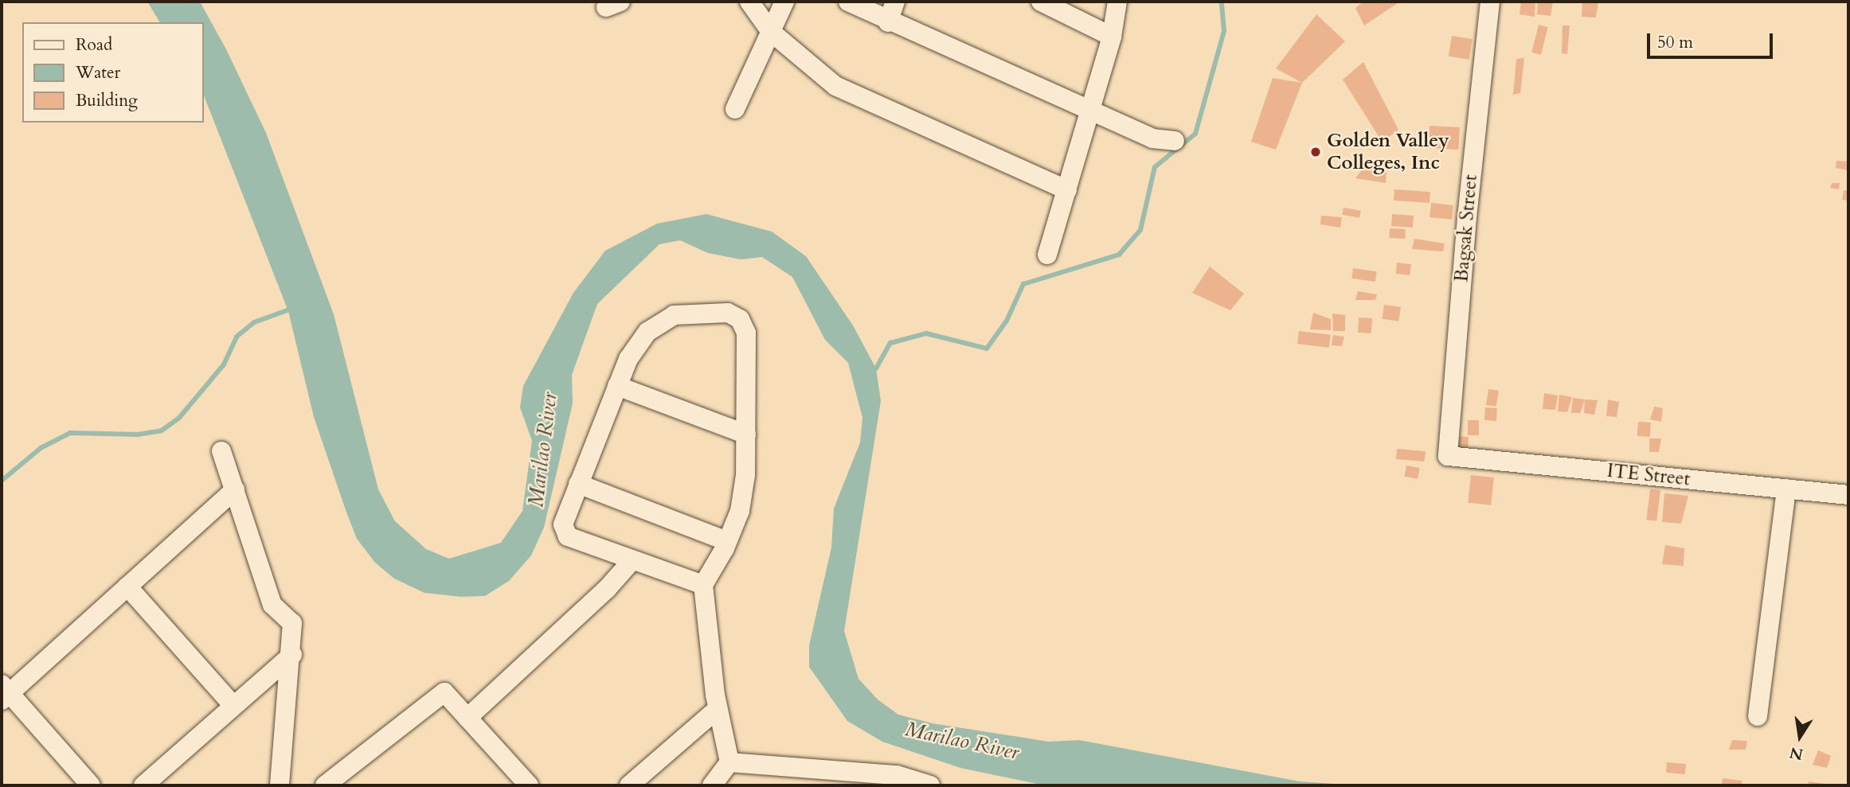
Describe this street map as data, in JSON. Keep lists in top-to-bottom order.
{
  "streets": {
    "street": ["Bagsak Street", "ITE Street"]
  },
  "crossings": [
    ["Bagsak Street", "ITE Street"]
  ],
  "water": ["Marilao River"],
  "places": ["Golden Valley Colleges, Inc"],
  "legend": ["Road", "Water", "Building"],
  "scale_bar": "50 m",
  "north": "bottom"
}
